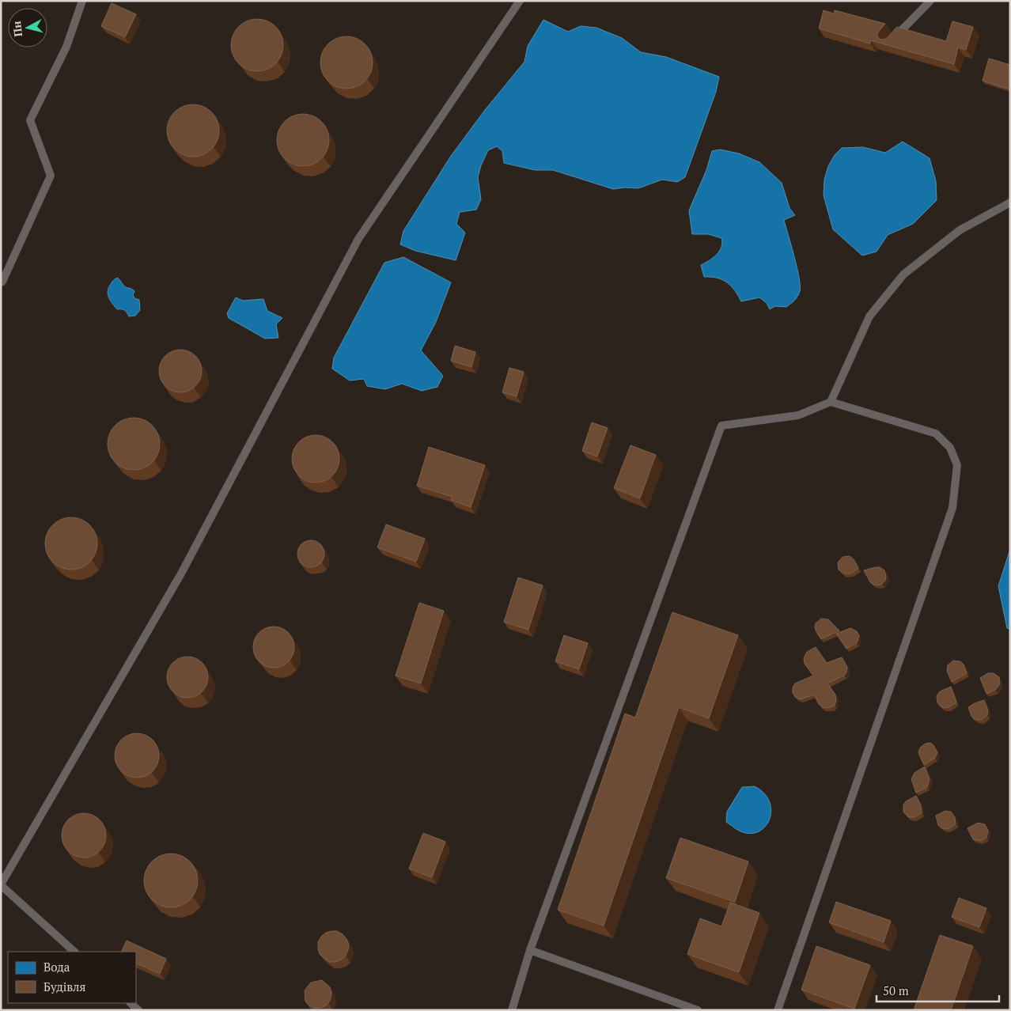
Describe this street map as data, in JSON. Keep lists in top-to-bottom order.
{
  "legend": ["Вода", "Будівля"],
  "scale_bar": "50 m",
  "north": "left"
}
